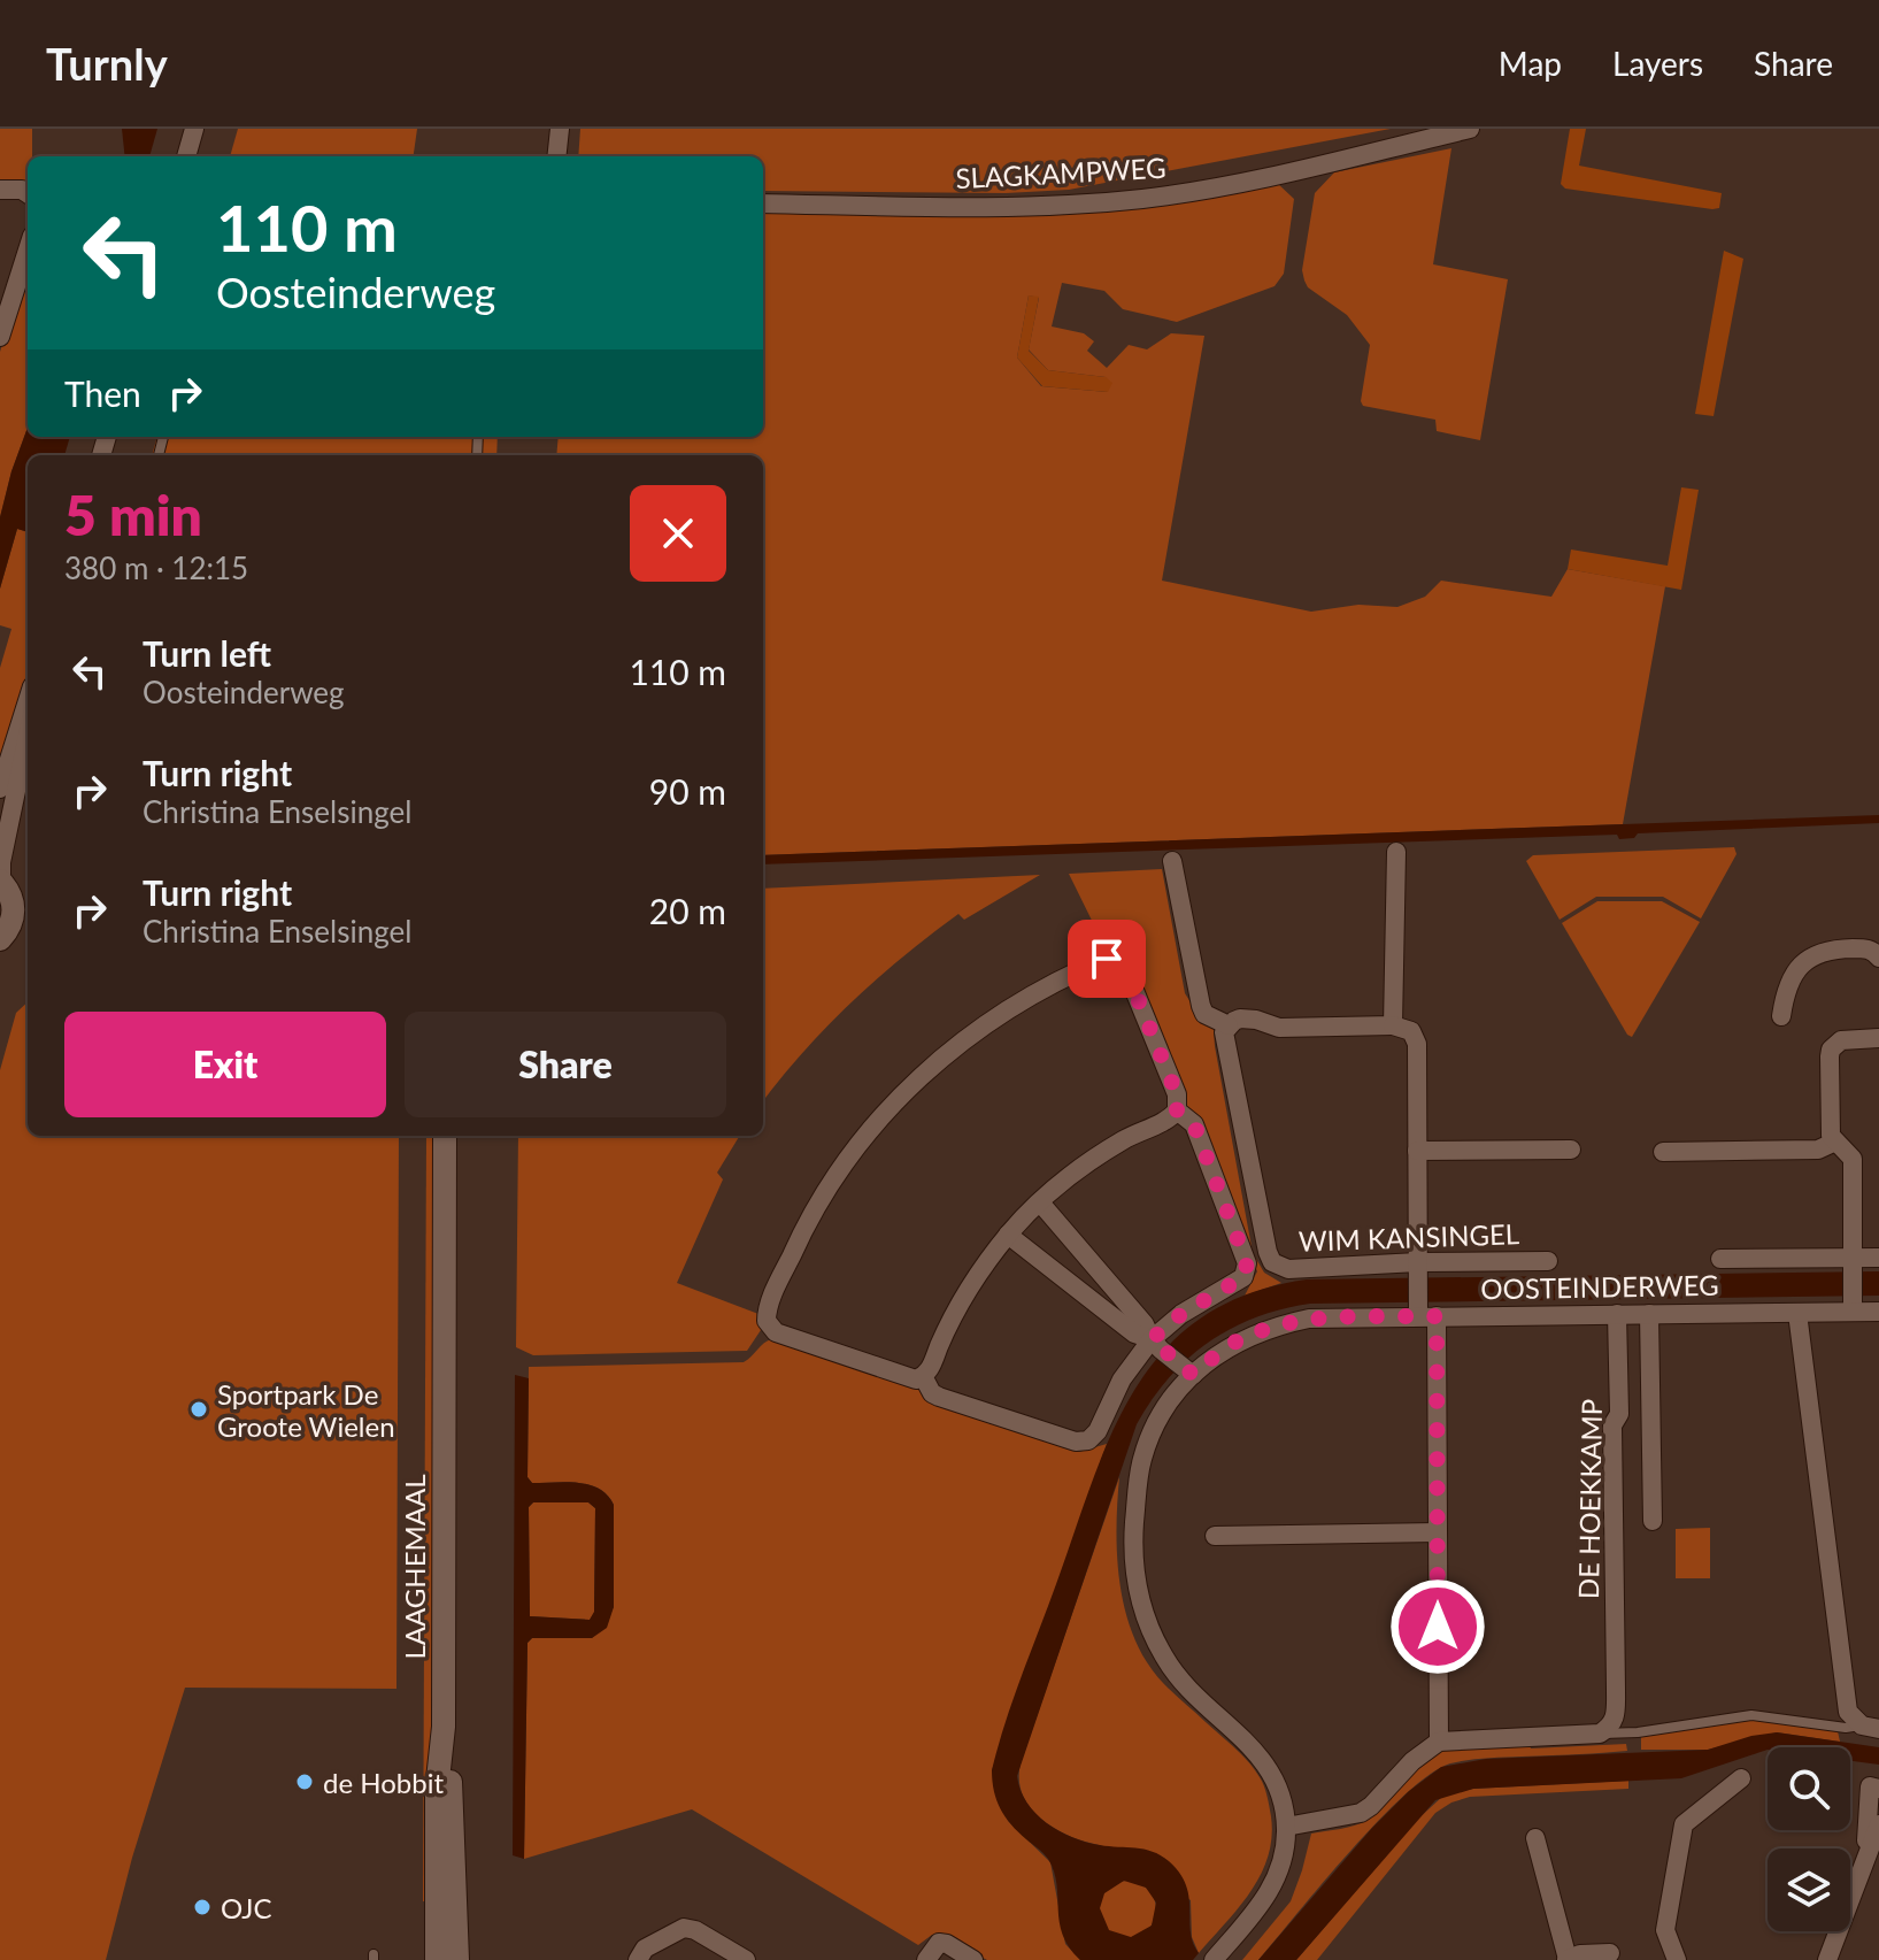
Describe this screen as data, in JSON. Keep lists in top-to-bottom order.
{
  "streets": {
    "street": [
      "SLAGKAMPWEG",
      "WIM KANSINGEL",
      "OOSTEINDERWEG",
      "DE HOEKKAMP",
      "LAAGHEMAAL"
    ]
  },
  "crossings": [
    ["OOSTEINDERWEG", "DE HOEKKAMP"]
  ],
  "places": ["Sportpark De Groote Wielen", "de Hobbit", "OJC"],
  "page": {
    "header": "Turnly",
    "nav": ["Map", "Layers", "Share"],
    "turn": ["110 m", "Oosteinderweg"],
    "then": "Then",
    "heading": ["5 min", "380 m · 12:15"],
    "list": [
      {
        "name": "Turn left",
        "note": "Oosteinderweg",
        "value": "110 m"
      },
      {
        "name": "Turn right",
        "note": "Christina Enselsingel",
        "value": "90 m"
      },
      {
        "name": "Turn right",
        "note": "Christina Enselsingel",
        "value": "20 m"
      }
    ],
    "buttons": ["Exit", "Share"]
  }
}
